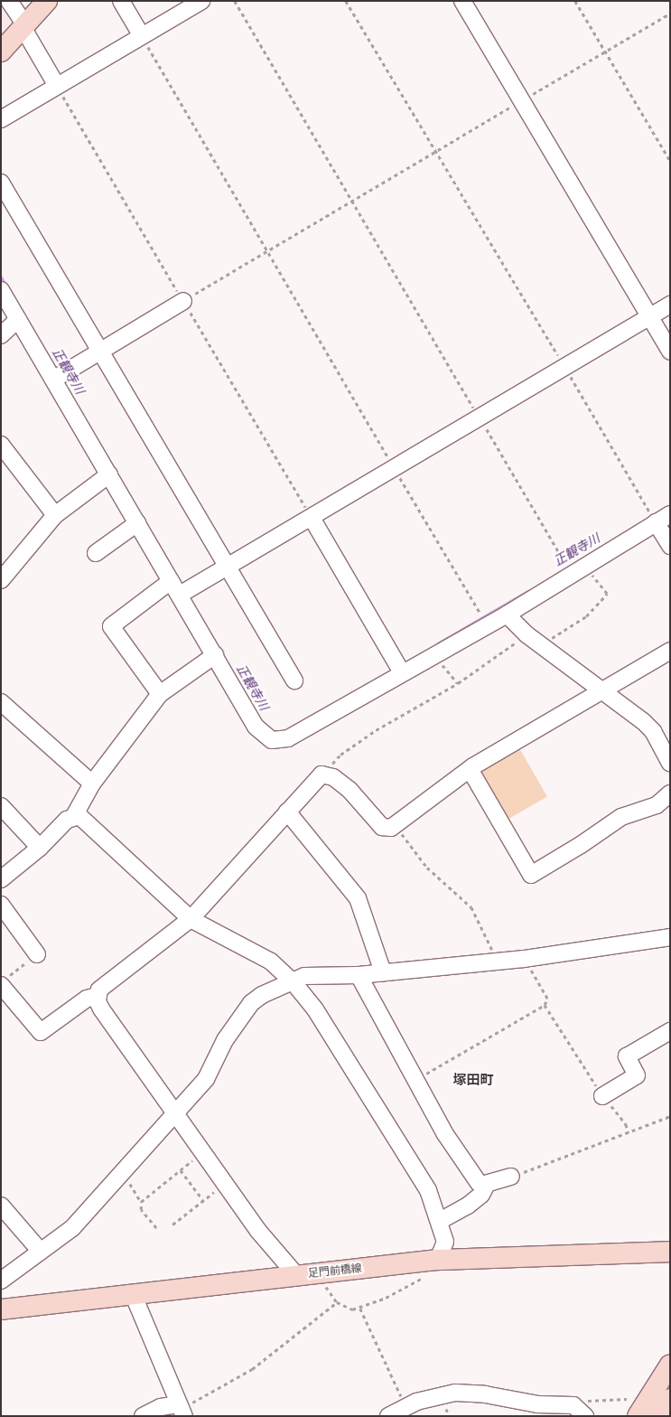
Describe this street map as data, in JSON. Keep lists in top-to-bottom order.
{
  "streets": {
    "main road": ["足門前橋線"]
  },
  "districts": ["塚田町"],
  "water": ["正観寺川"]
}
